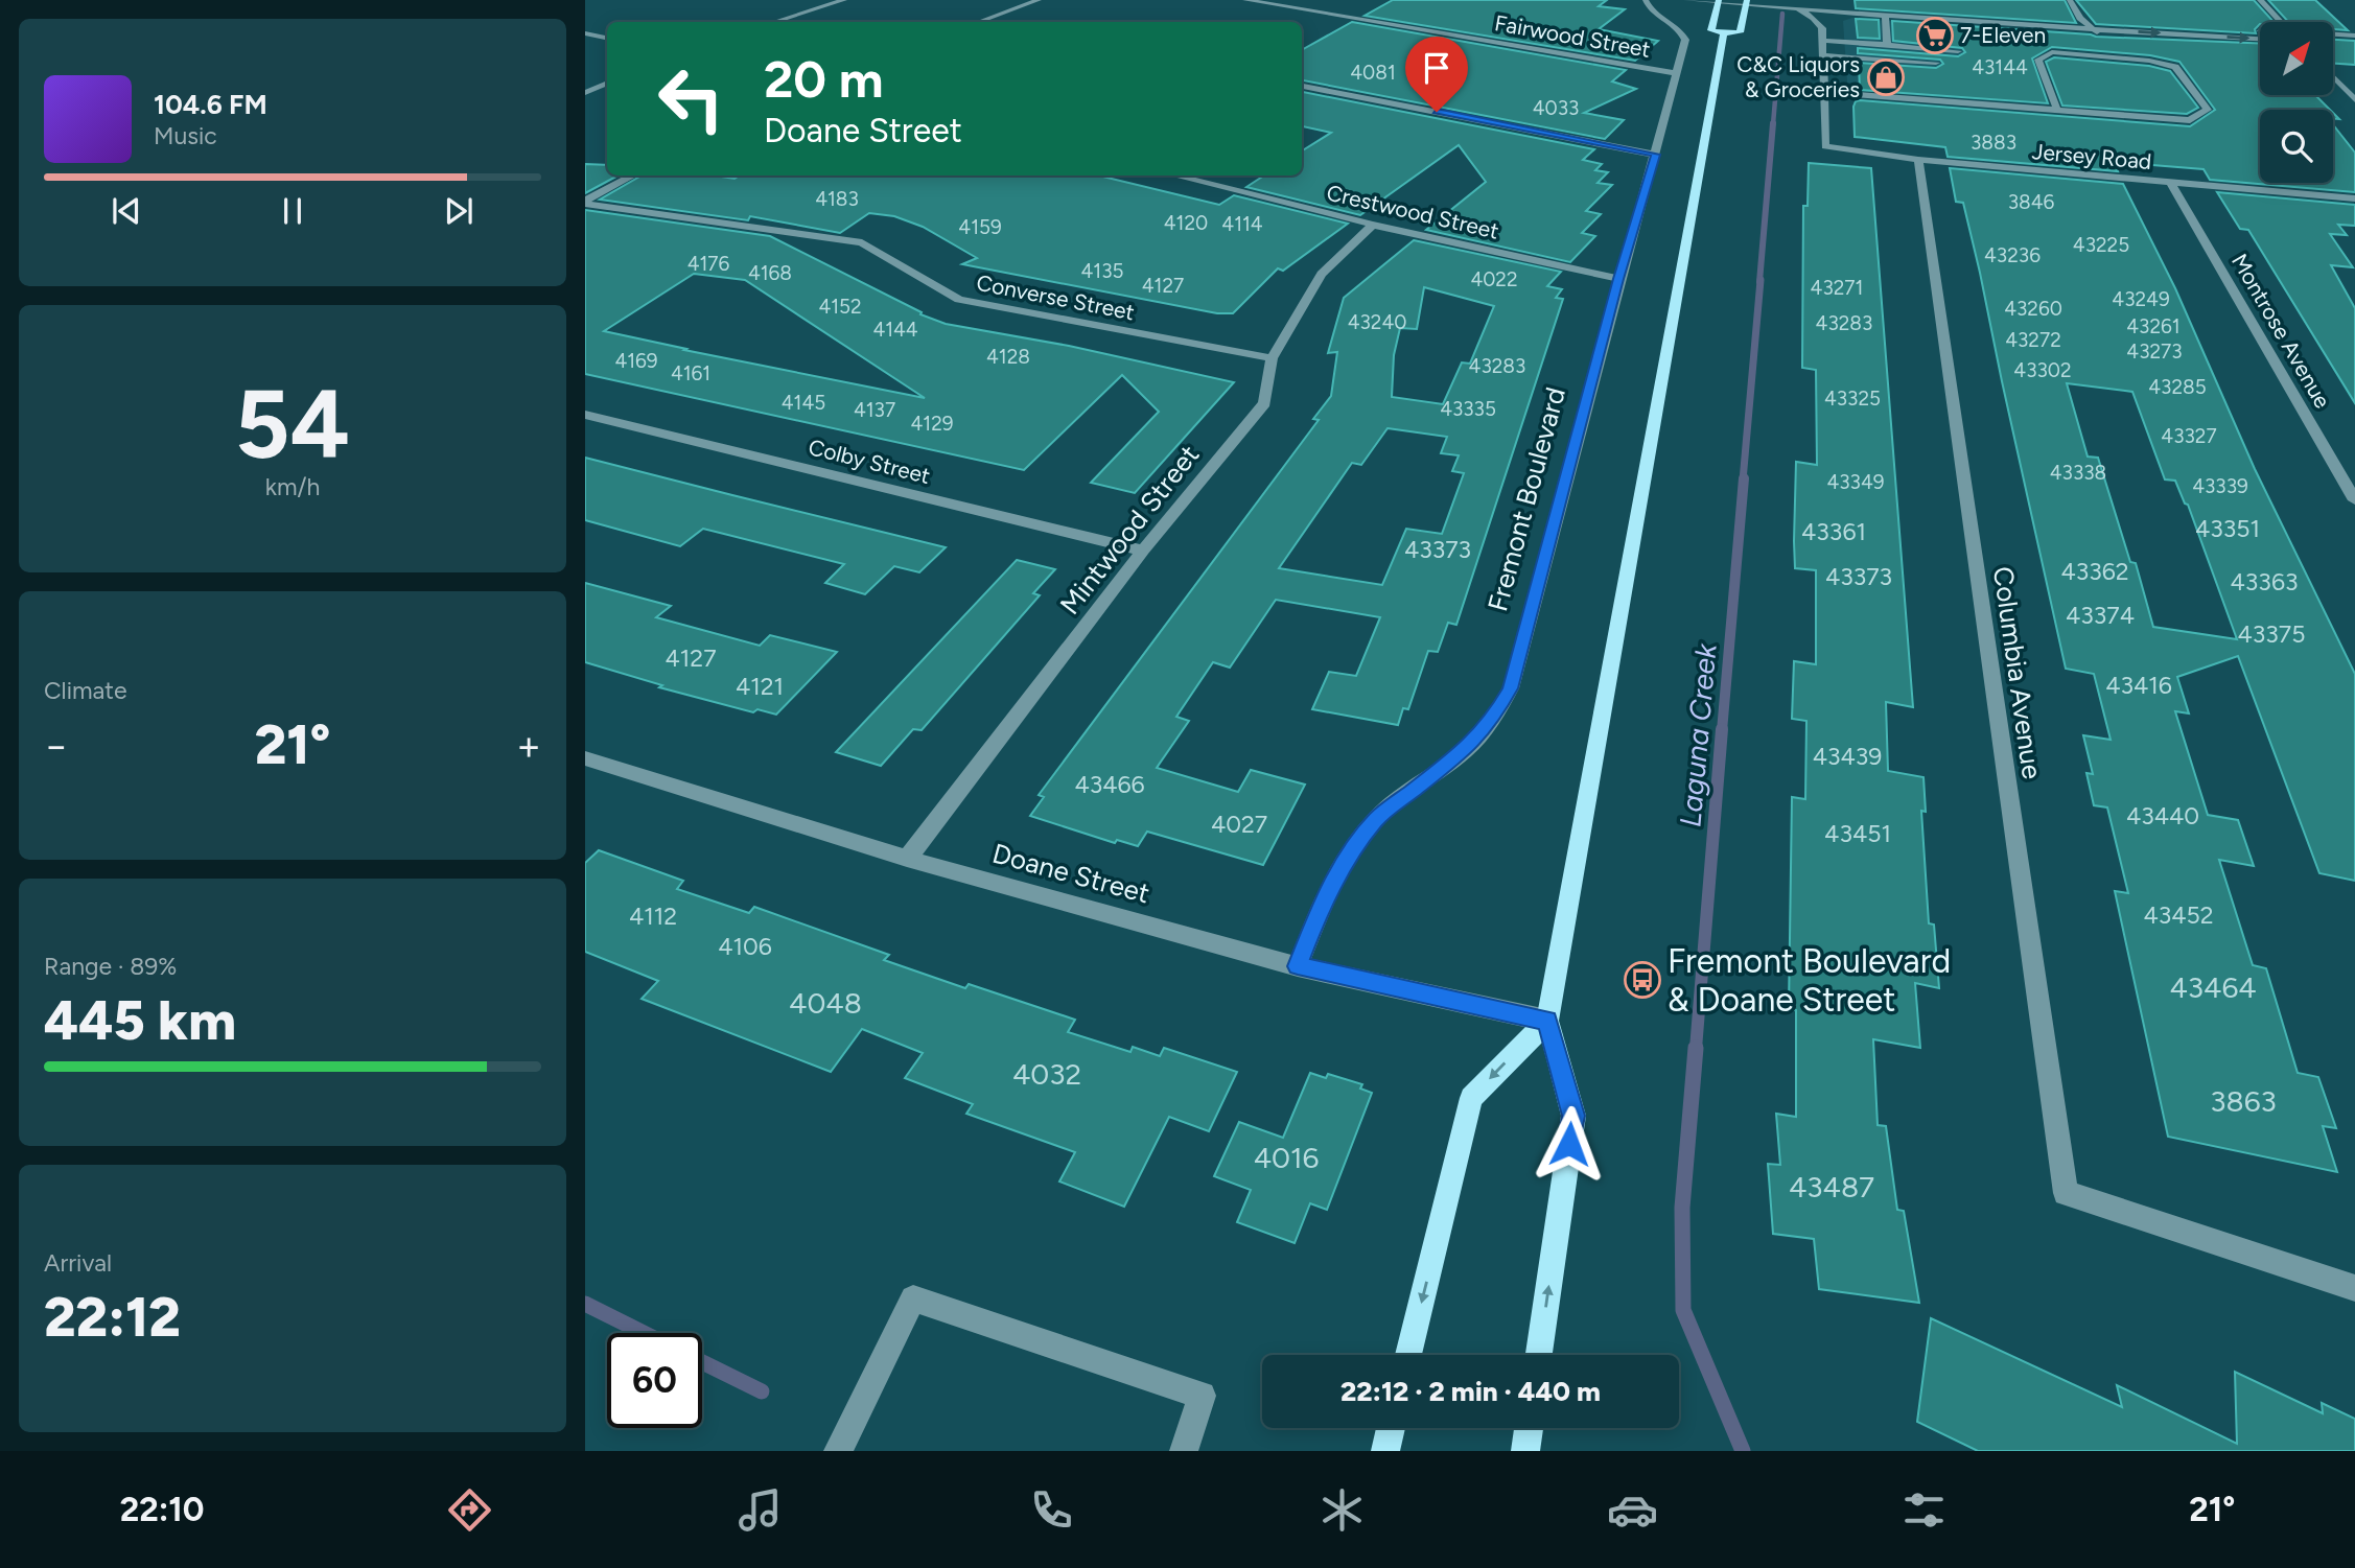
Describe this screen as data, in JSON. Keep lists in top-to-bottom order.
{
  "streets": {
    "street": [
      "Fairwood Street",
      "Jersey Road",
      "Crestwood Street",
      "Converse Street",
      "Montrose Avenue",
      "Colby Street",
      "Fremont Boulevard",
      "Mintwood Street",
      "Columbia Avenue",
      "Doane Street"
    ]
  },
  "crossings": [
    ["Fairwood Street", "Fremont Boulevard"],
    ["Jersey Road", "Montrose Avenue"],
    ["Jersey Road", "Columbia Avenue"],
    ["Crestwood Street", "Fremont Boulevard"],
    ["Crestwood Street", "Mintwood Street"],
    ["Converse Street", "Mintwood Street"],
    ["Colby Street", "Mintwood Street"],
    ["Fremont Boulevard", "Doane Street"],
    ["Mintwood Street", "Doane Street"]
  ],
  "water": ["Laguna Creek"],
  "places": {
    "supermarket": ["7-Eleven"],
    "shop": ["C&C Liquors & Groceries"],
    "bus stop": ["Fremont Boulevard & Doane Street"]
  },
  "house_numbers": [
    "43144",
    "4081",
    "4033",
    "3883",
    "4183",
    "3846",
    "4120",
    "4114",
    "4159",
    "43225",
    "43236",
    "4176",
    "4135",
    "4168",
    "4022",
    "4127",
    "43271",
    "43249",
    "4152",
    "43260",
    "43240",
    "43283",
    "43261",
    "4144",
    "43272",
    "43273",
    "4128",
    "4169",
    "43283",
    "43302",
    "4161",
    "43285",
    "43325",
    "4145",
    "43335",
    "4137",
    "4129",
    "43327",
    "43338",
    "43349",
    "43339",
    "43351",
    "43361",
    "43373",
    "43362",
    "43373",
    "43363",
    "43374",
    "43375",
    "4127",
    "43416",
    "4121",
    "43439",
    "43466",
    "43440",
    "4027",
    "43451",
    "43452",
    "4112",
    "4106",
    "43464",
    "4048",
    "4032",
    "3863",
    "4016",
    "43487"
  ],
  "north": "top right",
  "page": {
    "turn": ["20 m", "Doane Street"],
    "song": ["104.6 FM", "Music"],
    "tile": [
      ["54", "km/h"],
      "Climate",
      ["Range · 89%", "445 km"],
      ["Arrival", "22:12"]
    ],
    "heat": ["−", "21°", "+"],
    "limit": "60",
    "trip": "22:12 · 2 min · 440 m",
    "tabs": ["22:10", "21°"]
  }
}
